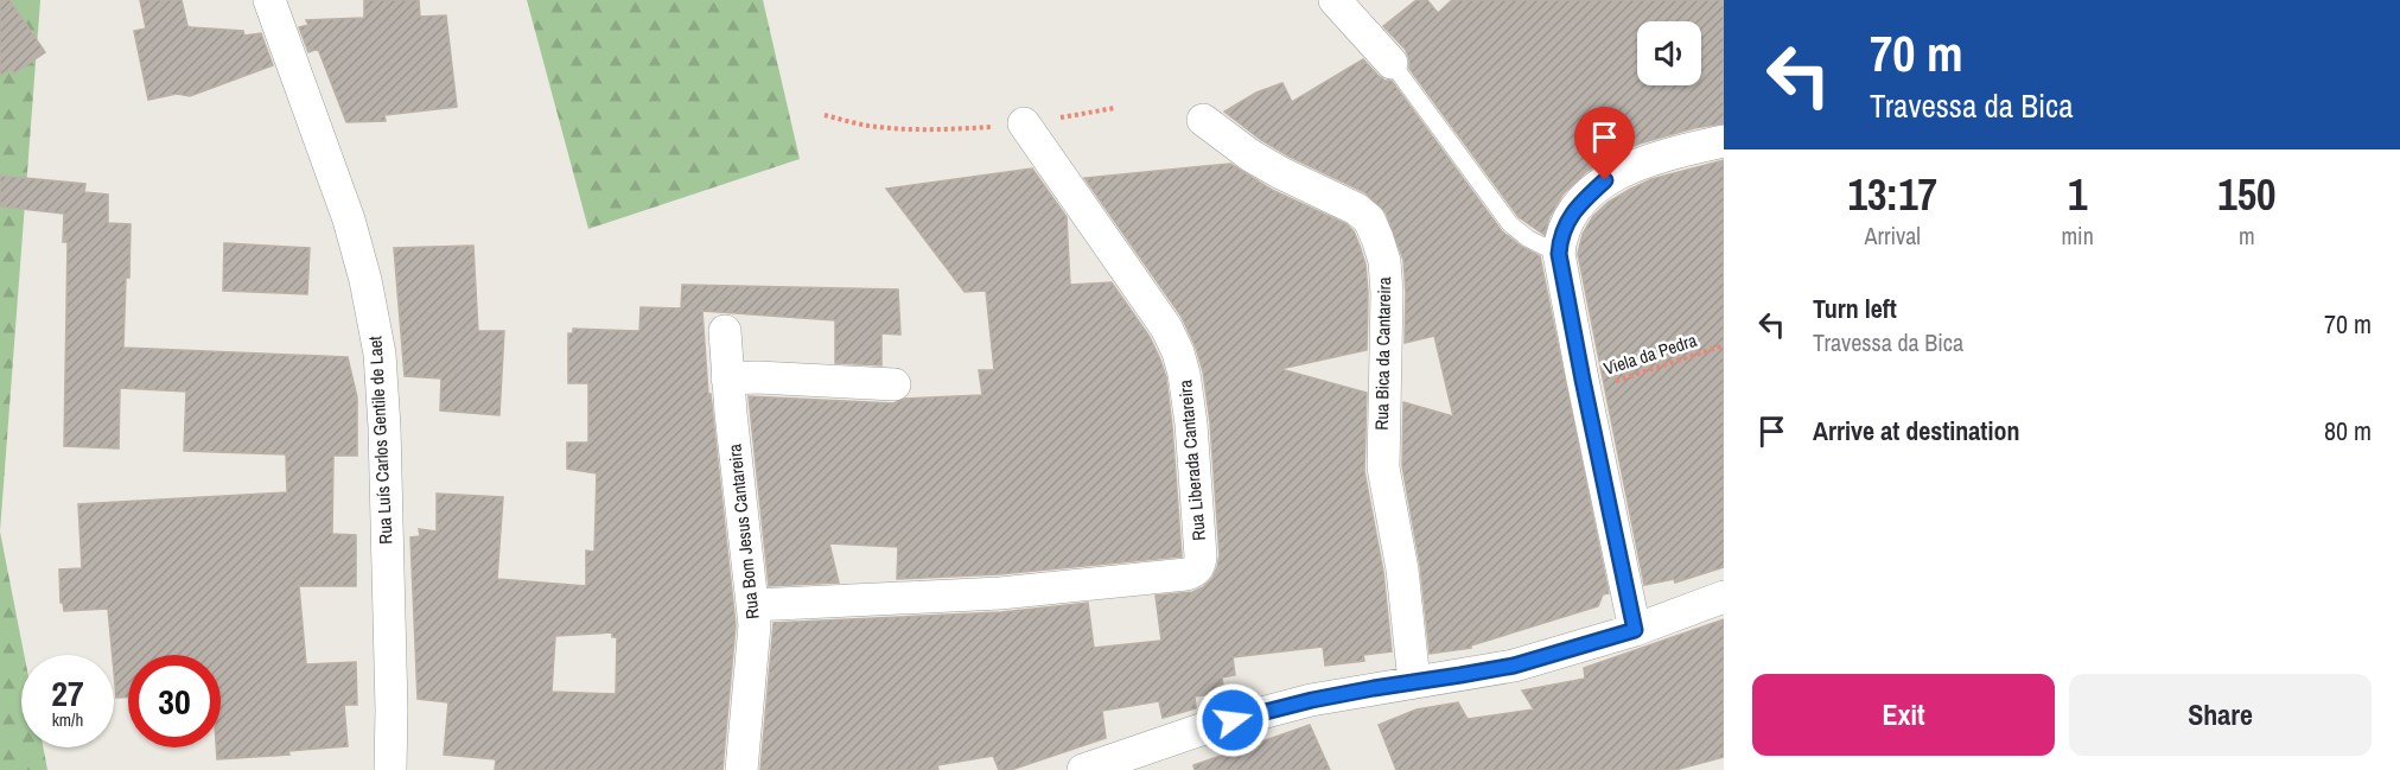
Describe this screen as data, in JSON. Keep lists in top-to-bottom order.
{
  "streets": {
    "street": [
      "Rua Bica da Cantareira",
      "Rua Luís Carlos Gentile de Laet",
      "Rua Liberada Cantareira",
      "Rua Bom Jesus Cantareira"
    ],
    "path": ["Viela da Pedra"]
  },
  "crossings": [
    ["Rua Liberada Cantareira", "Rua Bom Jesus Cantareira"]
  ],
  "page": {
    "turn": ["70 m", "Travessa da Bica"],
    "eta": [
      "13:17",
      "Arrival",
      "1",
      "min",
      "150",
      "m"
    ],
    "list": [
      {
        "name": "Turn left",
        "note": "Travessa da Bica",
        "value": "70 m"
      },
      {
        "name": "Arrive at destination",
        "value": "80 m"
      }
    ],
    "speed": "27 km/h",
    "limit": "30",
    "buttons": ["Exit", "Share"]
  }
}
